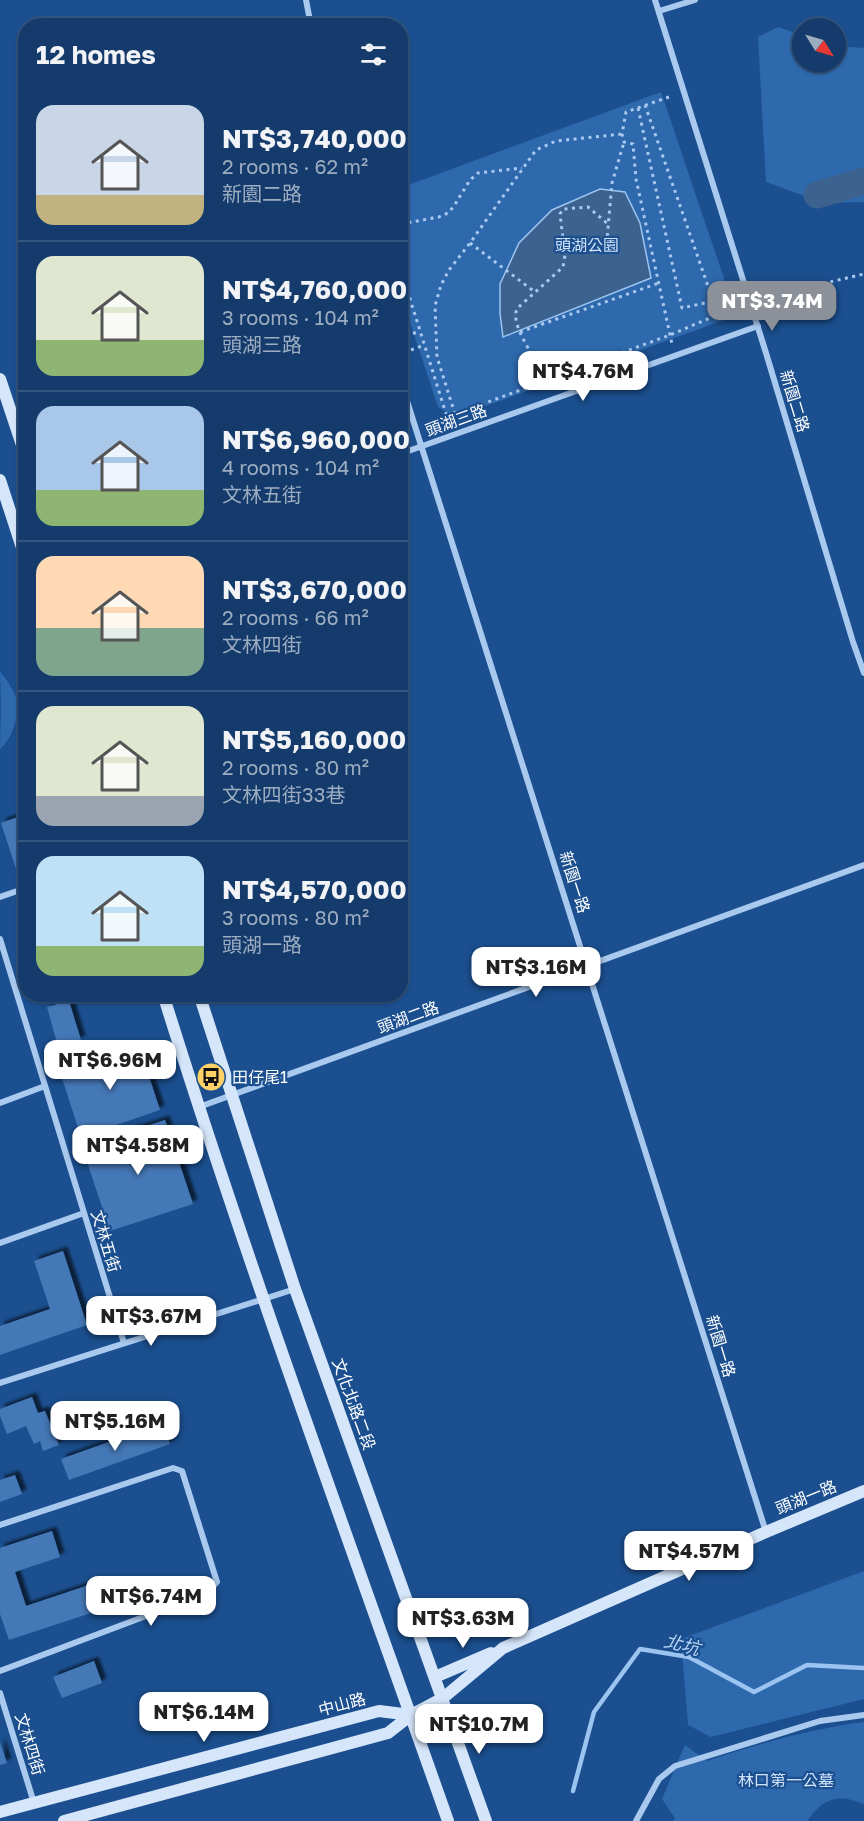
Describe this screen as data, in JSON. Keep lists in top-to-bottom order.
{
  "streets": {
    "street": [
      "新園二路",
      "頭湖三路",
      "新園一路",
      "頭湖二路",
      "文林五街",
      "文化北路二段",
      "頭湖一路",
      "中山路",
      "文林四街"
    ]
  },
  "crossings": [
    ["新園二路", "頭湖三路"],
    ["頭湖三路", "新園一路"],
    ["新園一路", "頭湖二路"],
    ["新園一路", "頭湖一路"],
    ["頭湖二路", "文化北路二段"],
    ["文化北路二段", "頭湖一路"],
    ["頭湖一路", "中山路"],
    ["中山路", "文林四街"]
  ],
  "water": ["北坑"],
  "parks": ["頭湖公園", "林口第一公墓"],
  "places": {
    "bus stop": ["田仔尾1"]
  },
  "north": "bottom right",
  "page": {
    "heading": "12 homes",
    "list": [
      {
        "name": "NT$3,740,000",
        "note": "2 rooms · 62 m² · 新園二路"
      },
      {
        "name": "NT$4,760,000",
        "note": "3 rooms · 104 m² · 頭湖三路"
      },
      {
        "name": "NT$6,960,000",
        "note": "4 rooms · 104 m² · 文林五街"
      },
      {
        "name": "NT$3,670,000",
        "note": "2 rooms · 66 m² · 文林四街"
      },
      {
        "name": "NT$5,160,000",
        "note": "2 rooms · 80 m² · 文林四街33巷"
      },
      {
        "name": "NT$4,570,000",
        "note": "3 rooms · 80 m² · 頭湖一路"
      }
    ],
    "price": [
      "NT$3.74M",
      "NT$4.76M",
      "NT$3.16M",
      "NT$6.96M",
      "NT$4.58M",
      "NT$3.67M",
      "NT$5.16M",
      "NT$4.57M",
      "NT$6.74M",
      "NT$3.63M",
      "NT$6.14M",
      "NT$10.7M"
    ]
  }
}
